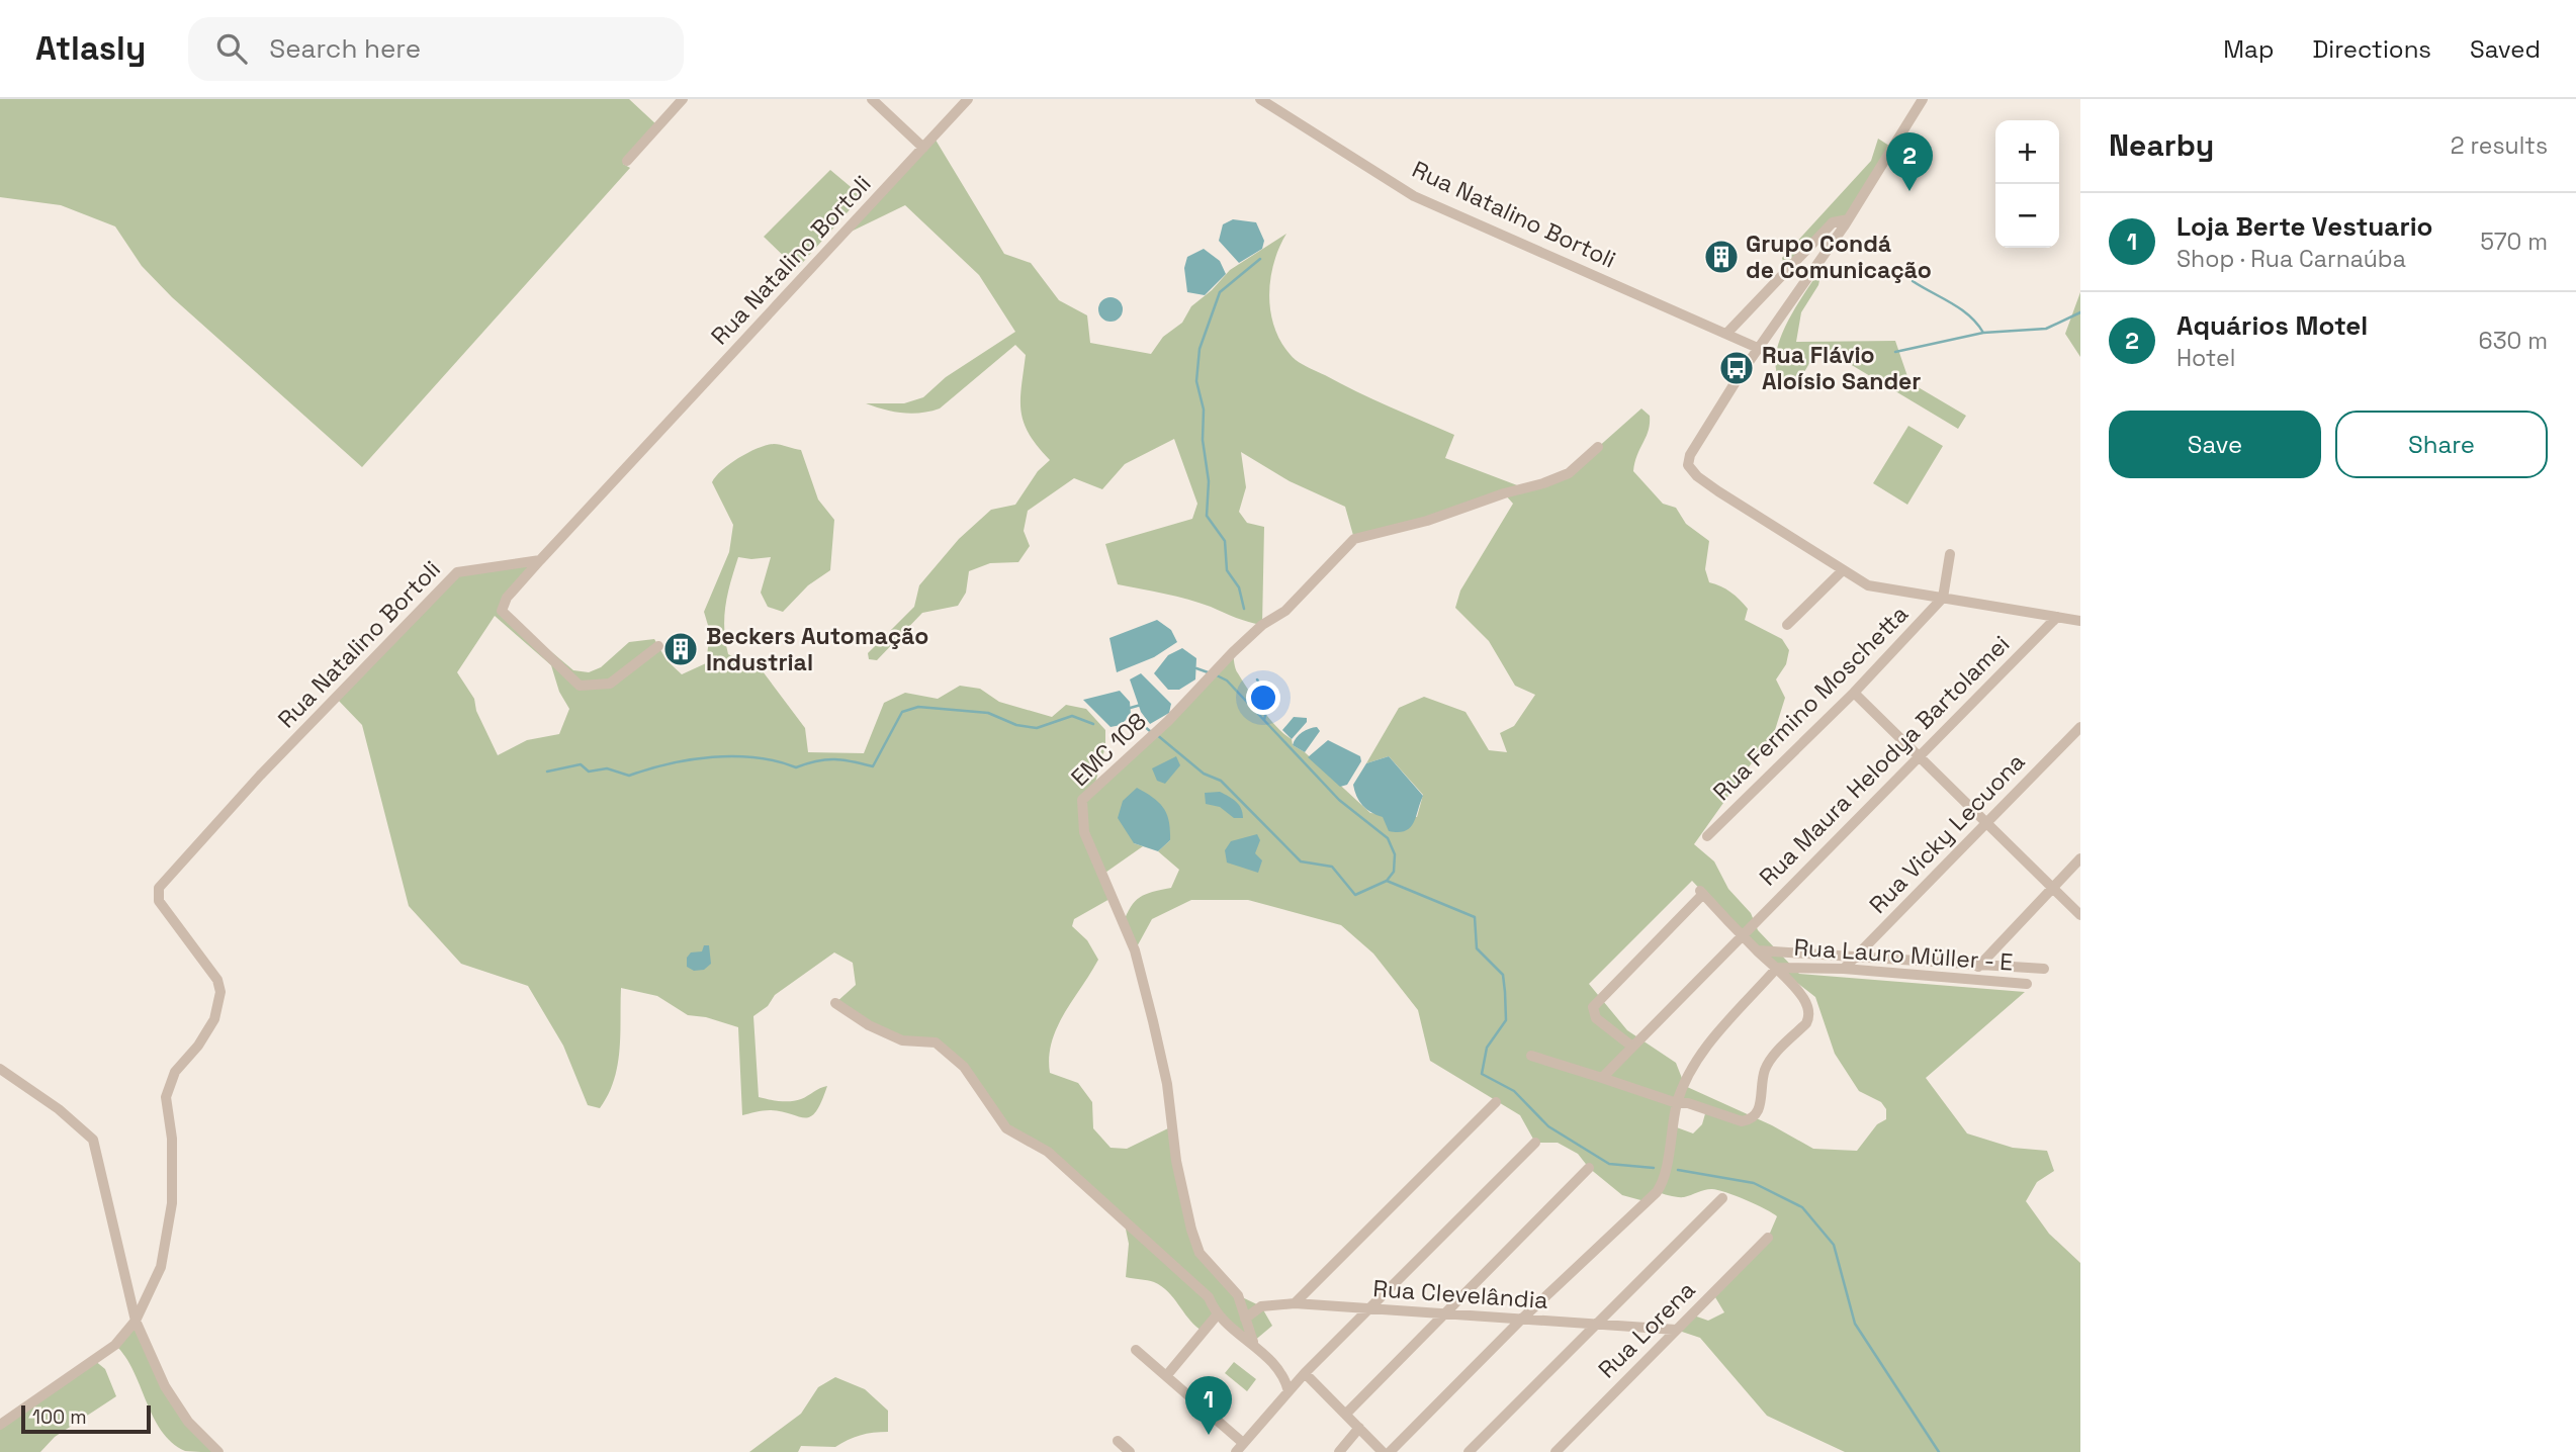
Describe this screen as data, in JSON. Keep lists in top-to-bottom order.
{
  "streets": {
    "street": [
      "Rua Natalino Bortoli",
      "Rua Fermino Moschetta",
      "EMC 108",
      "Rua Maura Helodya Bartolamei",
      "Rua Vicky Lecuona",
      "Rua Lauro Müller - E",
      "Rua Clevelândia",
      "Rua Lorena"
    ]
  },
  "crossings": [
    ["EMC 108", "Rua Clevelândia"],
    ["Rua Vicky Lecuona", "Rua Lauro Müller - E"],
    ["Rua Clevelândia", "Rua Lorena"]
  ],
  "places": {
    "building": ["Grupo Condá de Comunicação", "Beckers Automação Industrial"],
    "bus stop": ["Rua Flávio Aloísio Sander"]
  },
  "scale_bar": "100 m",
  "page": {
    "header": "Atlasly",
    "search": "Search here",
    "nav": ["Map", "Directions", "Saved"],
    "heading": ["Nearby", "2 results"],
    "map_buttons": ["+", "−"],
    "pins": ["2", "1"],
    "list": [
      {
        "mark": "1",
        "name": "Loja Berte Vestuario",
        "note": "Shop · Rua Carnaúba",
        "value": "570 m"
      },
      {
        "mark": "2",
        "name": "Aquários Motel",
        "note": "Hotel",
        "value": "630 m"
      }
    ],
    "buttons": ["Save", "Share"],
    "scale": "100 m"
  }
}
